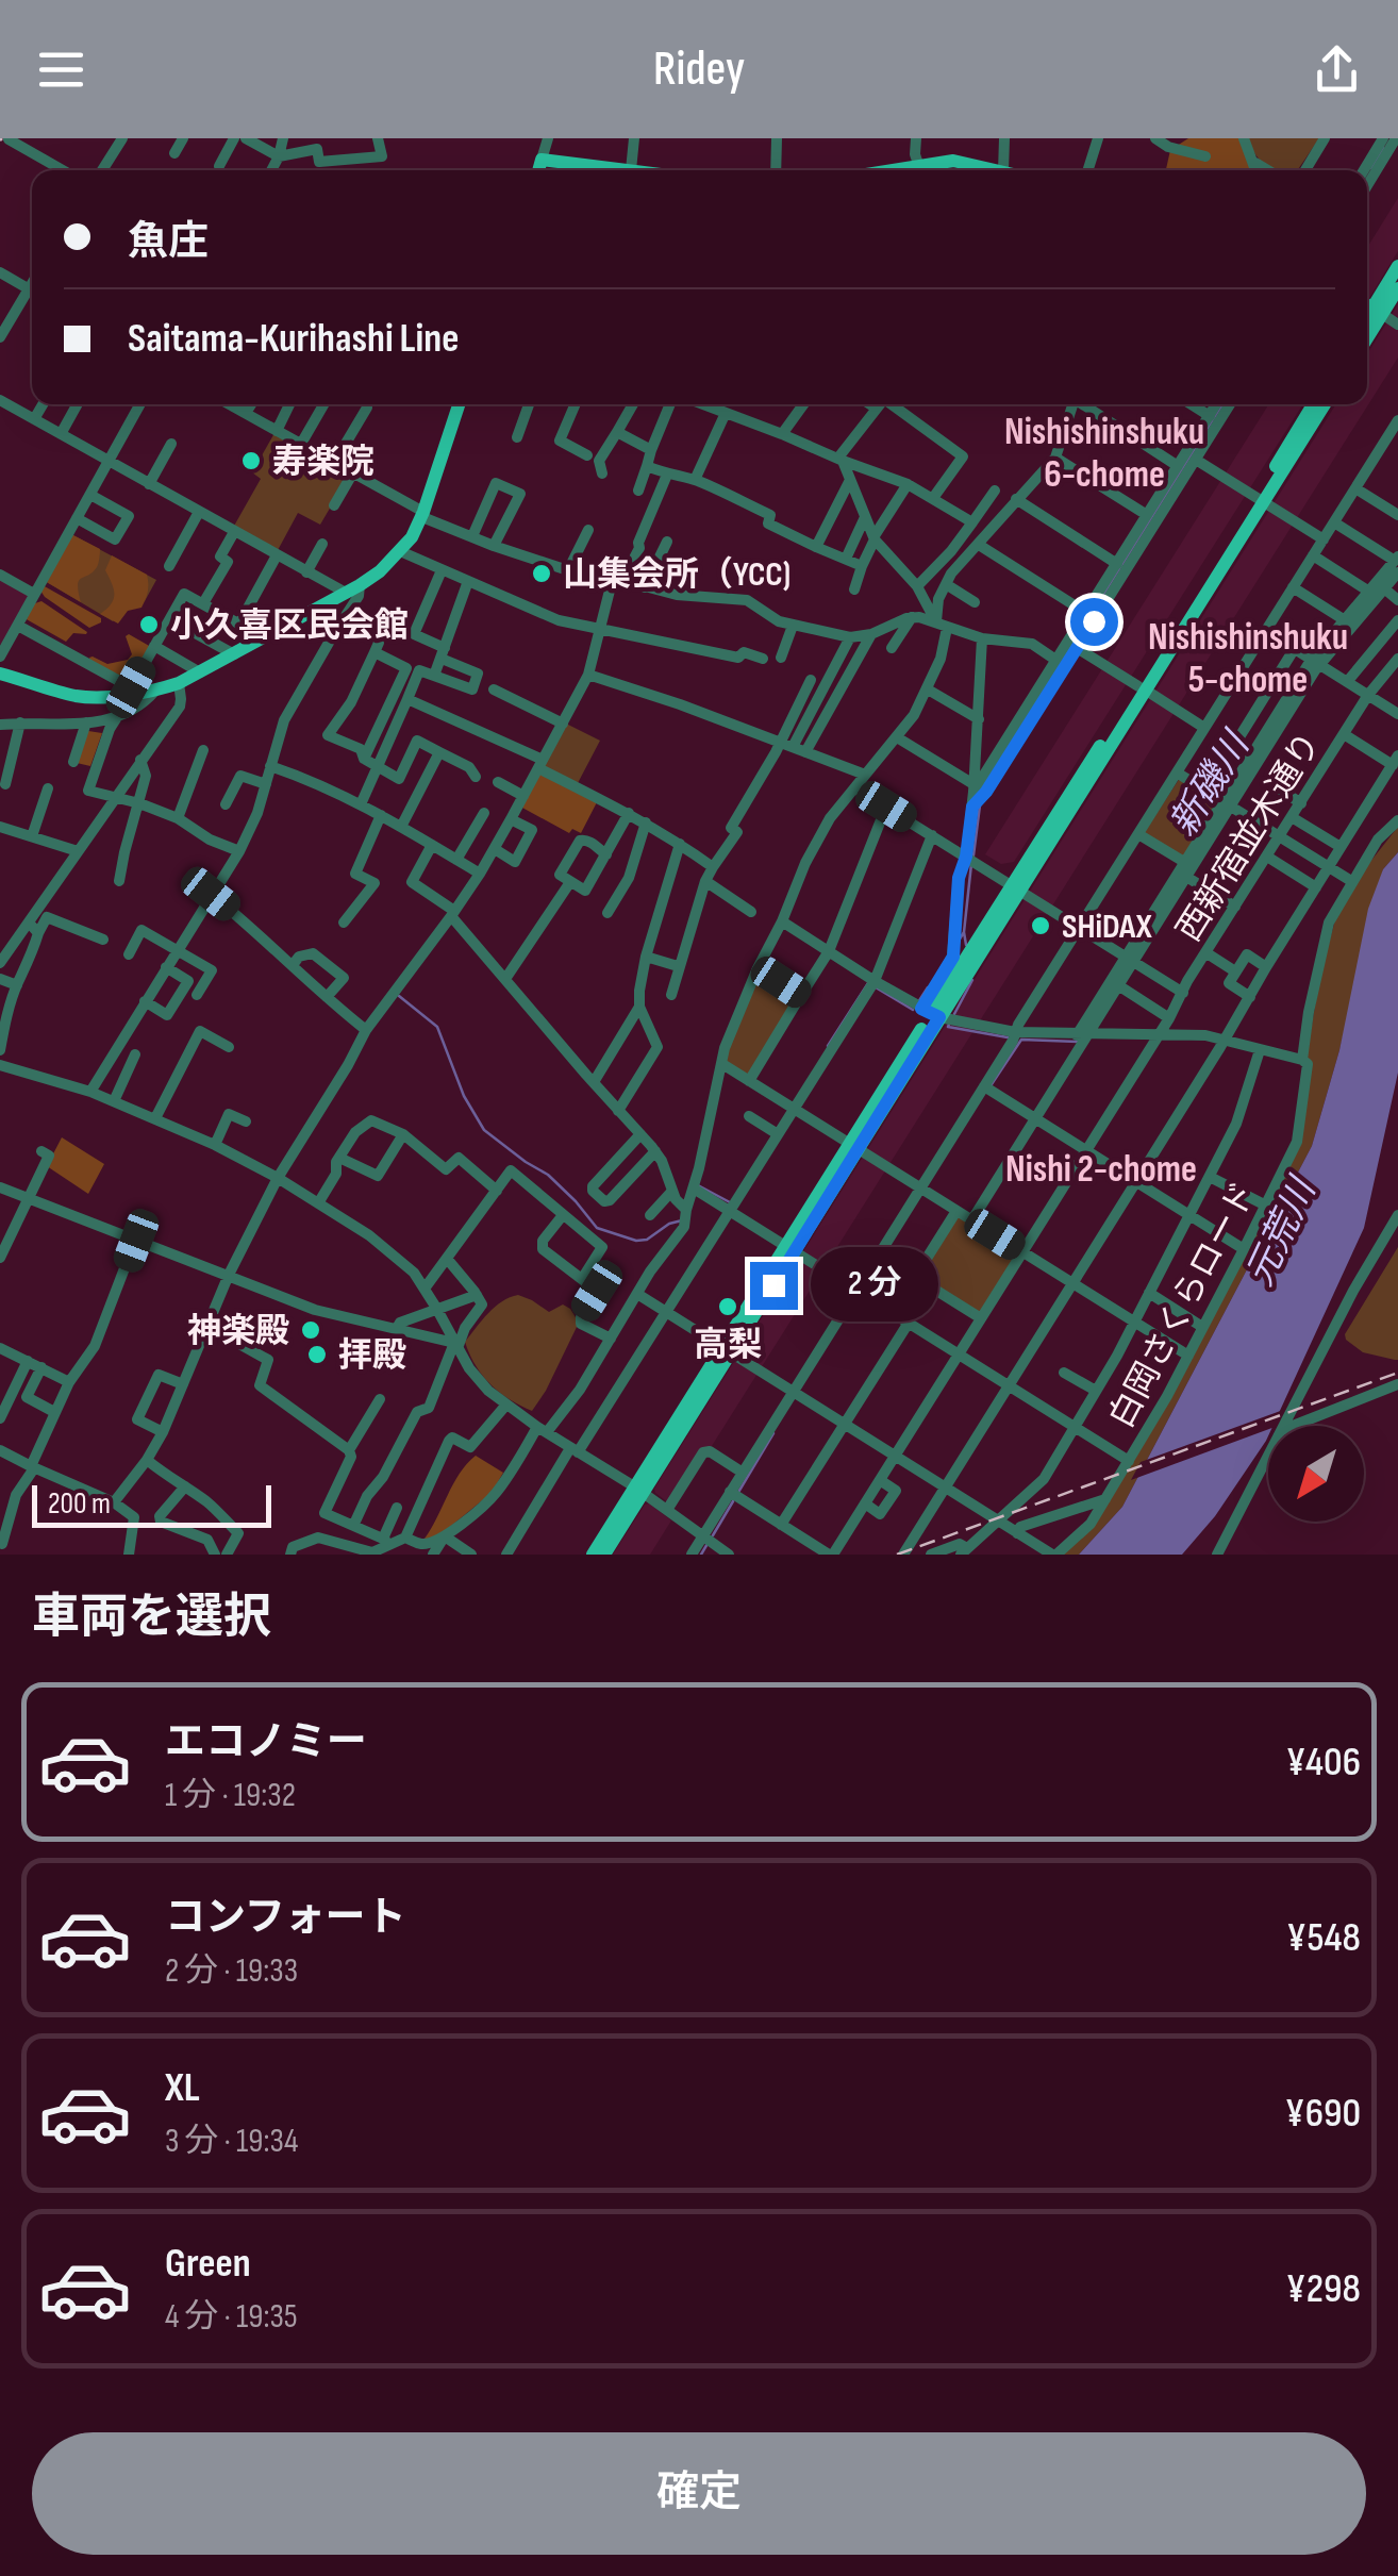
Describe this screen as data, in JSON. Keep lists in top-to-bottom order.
{
  "streets": {
    "street": ["西新宿並木通り", "白岡さくらロード"]
  },
  "districts": ["Nishishinshuku 6-chome", "Nishishinshuku 5-chome", "Nishi 2-chome"],
  "water": ["新磯川", "元荒川"],
  "places": [
    "寿楽院",
    "山集会所（YCC)",
    "小久喜区民会館",
    "SHiDAX",
    "高梨",
    "神楽殿",
    "拝殿"
  ],
  "scale_bar": "200 m",
  "north": "bottom left",
  "page": {
    "header": "Ridey",
    "banner": ["魚庄", "Saitama-Kurihashi Line"],
    "bubble": "2 分",
    "scale": "200 m",
    "heading": "車両を選択",
    "list": [
      {
        "name": "エコノミー",
        "note": "1 分 · 19:32",
        "value": "¥406"
      },
      {
        "name": "コンフォート",
        "note": "2 分 · 19:33",
        "value": "¥548"
      },
      {
        "name": "XL",
        "note": "3 分 · 19:34",
        "value": "¥690"
      },
      {
        "name": "Green",
        "note": "4 分 · 19:35",
        "value": "¥298"
      }
    ],
    "buttons": "確定"
  }
}
